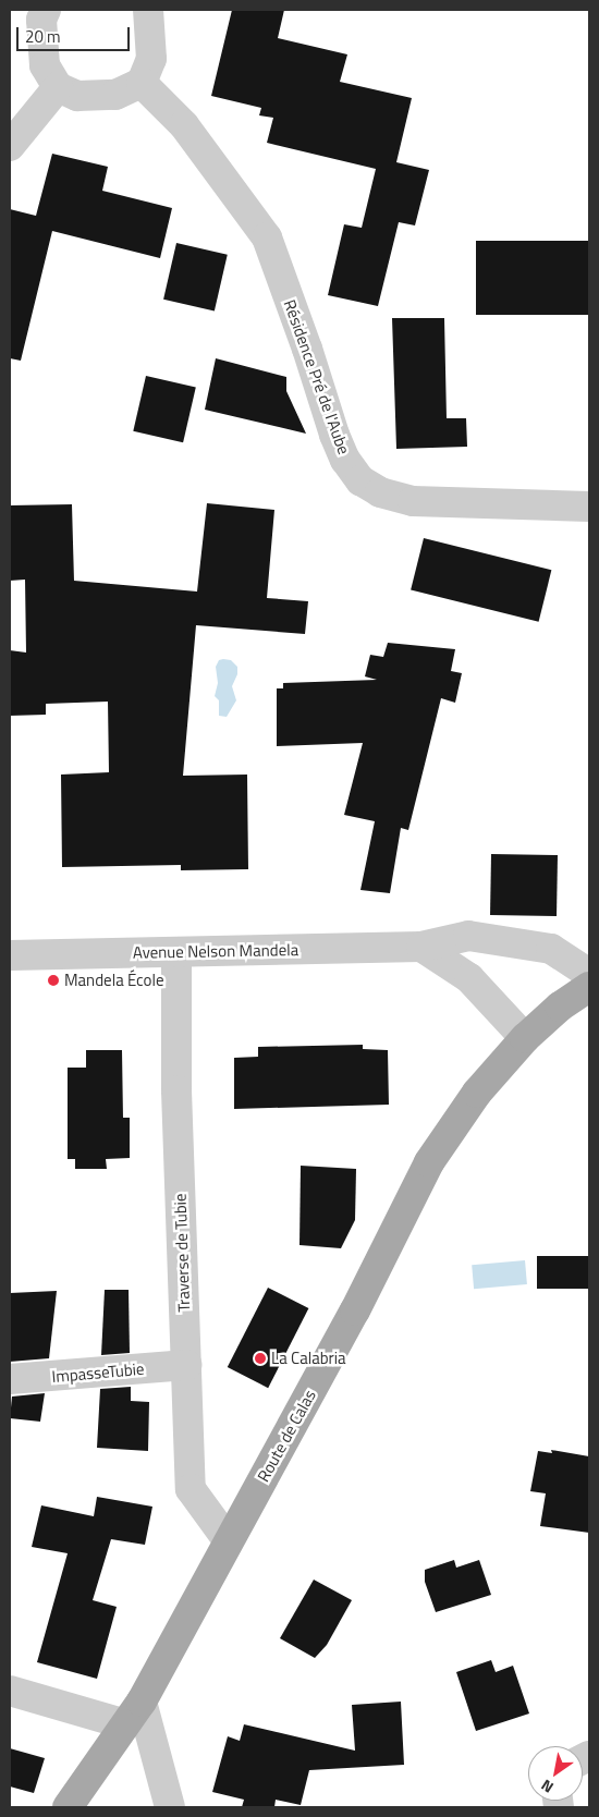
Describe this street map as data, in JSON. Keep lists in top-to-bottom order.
{
  "streets": {
    "main road": ["Route de Calas"],
    "street": [
      "Résidence Pré de l'Aube",
      "Avenue Nelson Mandela",
      "Traverse de Tubie",
      "ImpasseTubie"
    ]
  },
  "crossings": [
    ["Avenue Nelson Mandela", "Traverse de Tubie"],
    ["Traverse de Tubie", "ImpasseTubie"],
    ["Traverse de Tubie", "Route de Calas"]
  ],
  "places": ["Mandela École", "La Calabria"],
  "scale_bar": "20 m",
  "north": "bottom left"
}
